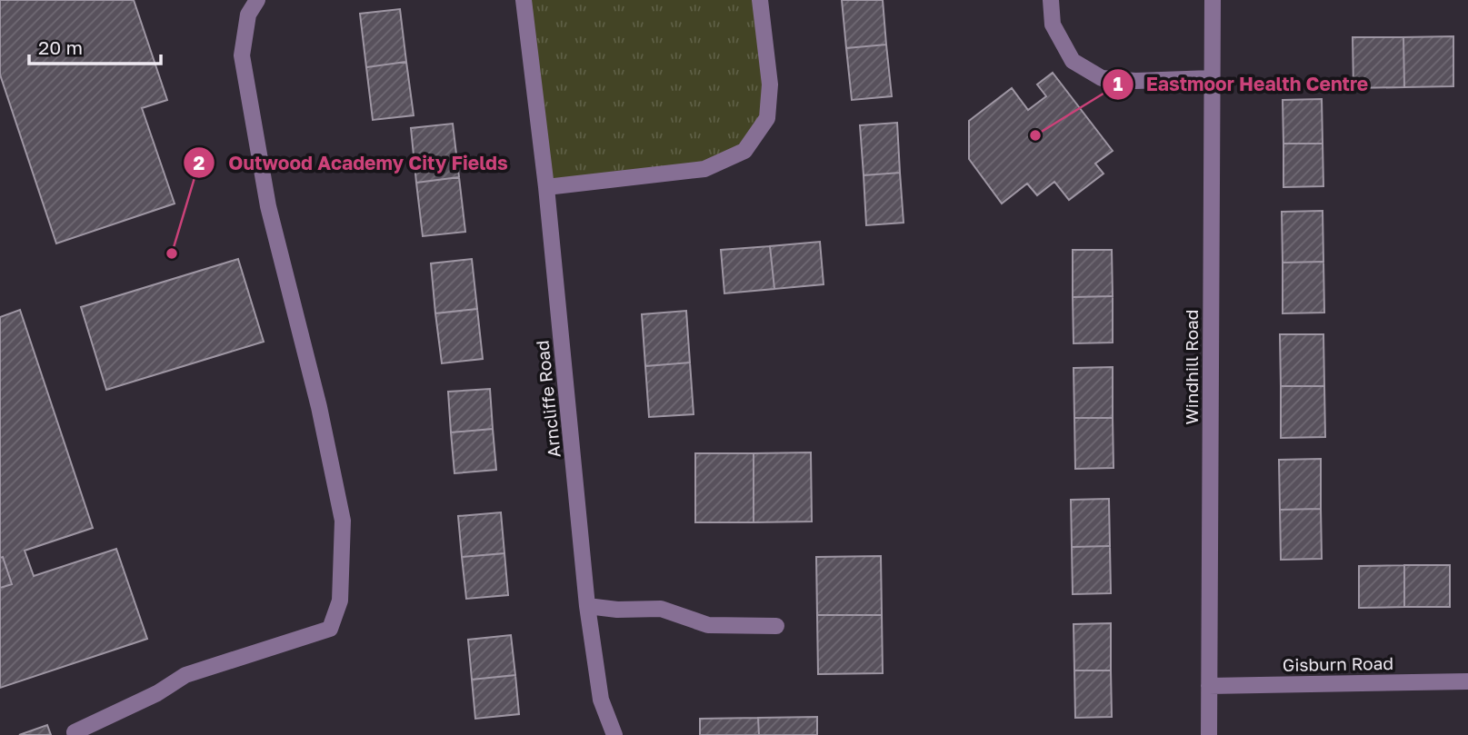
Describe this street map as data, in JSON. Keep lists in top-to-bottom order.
{
  "streets": {
    "street": ["Windhill Road", "Arncliffe Road", "Gisburn Road"]
  },
  "crossings": [
    ["Windhill Road", "Gisburn Road"]
  ],
  "places": ["Eastmoor Health Centre", "Outwood Academy City Fields"],
  "scale_bar": "20 m"
}
